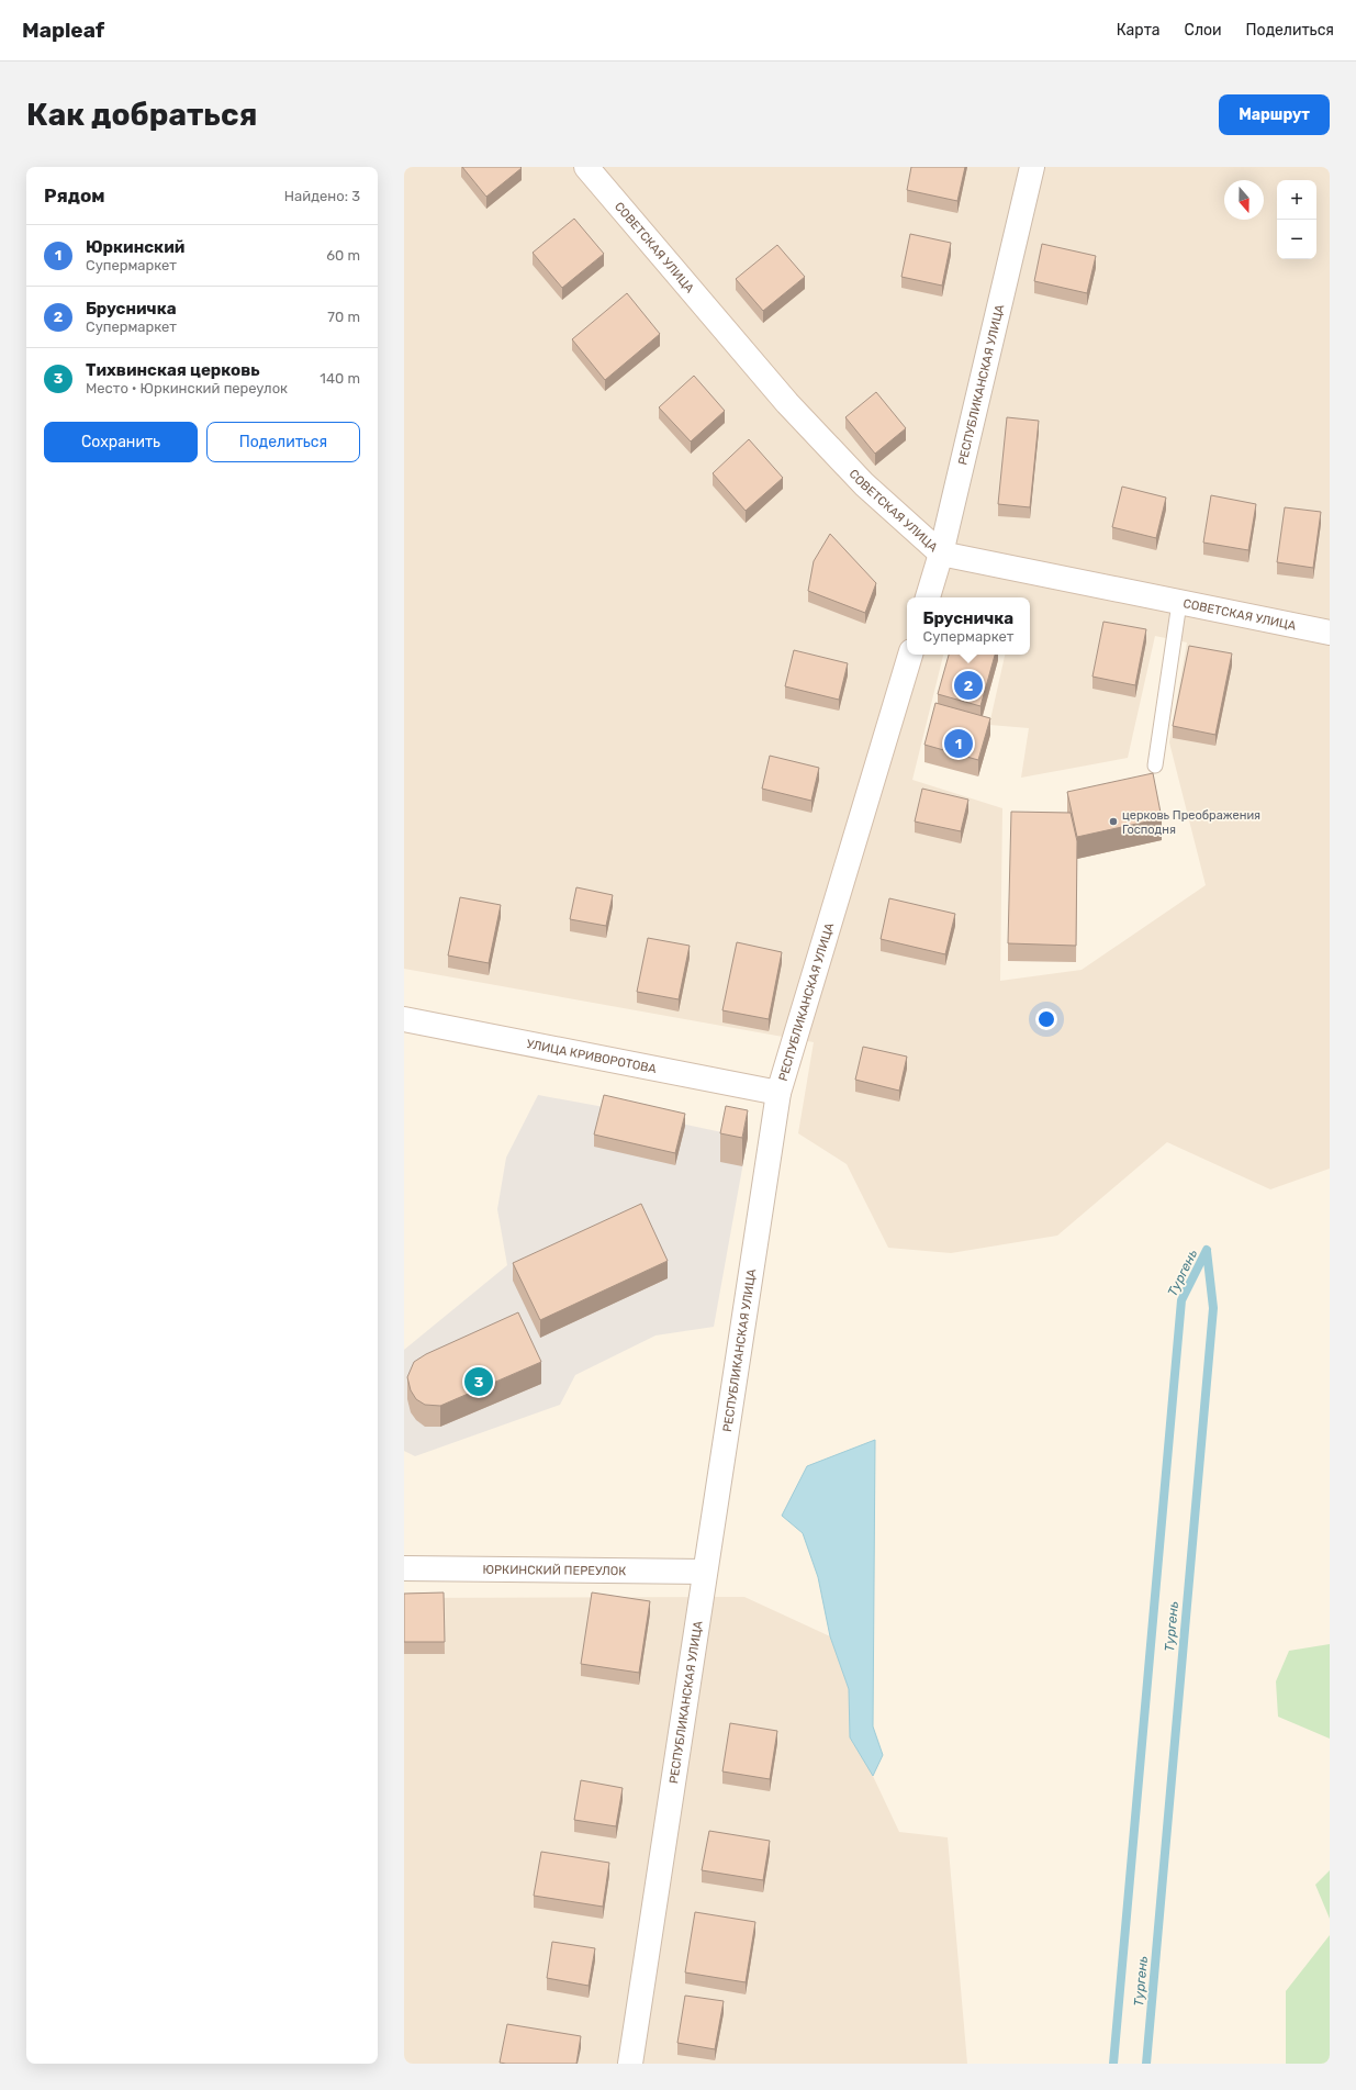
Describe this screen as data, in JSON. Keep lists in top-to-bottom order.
{
  "streets": {
    "street": [
      "СОВЕТСКАЯ УЛИЦА",
      "РЕСПУБЛИКАНСКАЯ УЛИЦА",
      "УЛИЦА КРИВОРОТОВА",
      "ЮРКИНСКИЙ ПЕРЕУЛОК"
    ]
  },
  "crossings": [
    ["СОВЕТСКАЯ УЛИЦА", "РЕСПУБЛИКАНСКАЯ УЛИЦА"],
    ["РЕСПУБЛИКАНСКАЯ УЛИЦА", "УЛИЦА КРИВОРОТОВА"],
    ["РЕСПУБЛИКАНСКАЯ УЛИЦА", "ЮРКИНСКИЙ ПЕРЕУЛОК"]
  ],
  "water": ["Тургень"],
  "places": ["церковь Преображения Господня"],
  "north": "bottom",
  "page": {
    "header": "Mapleaf",
    "nav": ["Карта", "Слои", "Поделиться"],
    "buttons": [
      "Маршрут",
      ["Сохранить", "Поделиться"]
    ],
    "title": "Как добраться",
    "heading": ["Рядом", "Найдено: 3"],
    "map_buttons": ["+", "−"],
    "list": [
      {
        "mark": "1",
        "name": "Юркинский",
        "note": "Супермаркет",
        "value": "60 m"
      },
      {
        "mark": "2",
        "name": "Брусничка",
        "note": "Супермаркет",
        "value": "70 m"
      },
      {
        "mark": "3",
        "name": "Тихвинская церковь",
        "note": "Место · Юркинский переулок",
        "value": "140 m"
      }
    ],
    "popup": ["Брусничка", "Супермаркет"],
    "pins": ["2", "1", "3"]
  }
}
